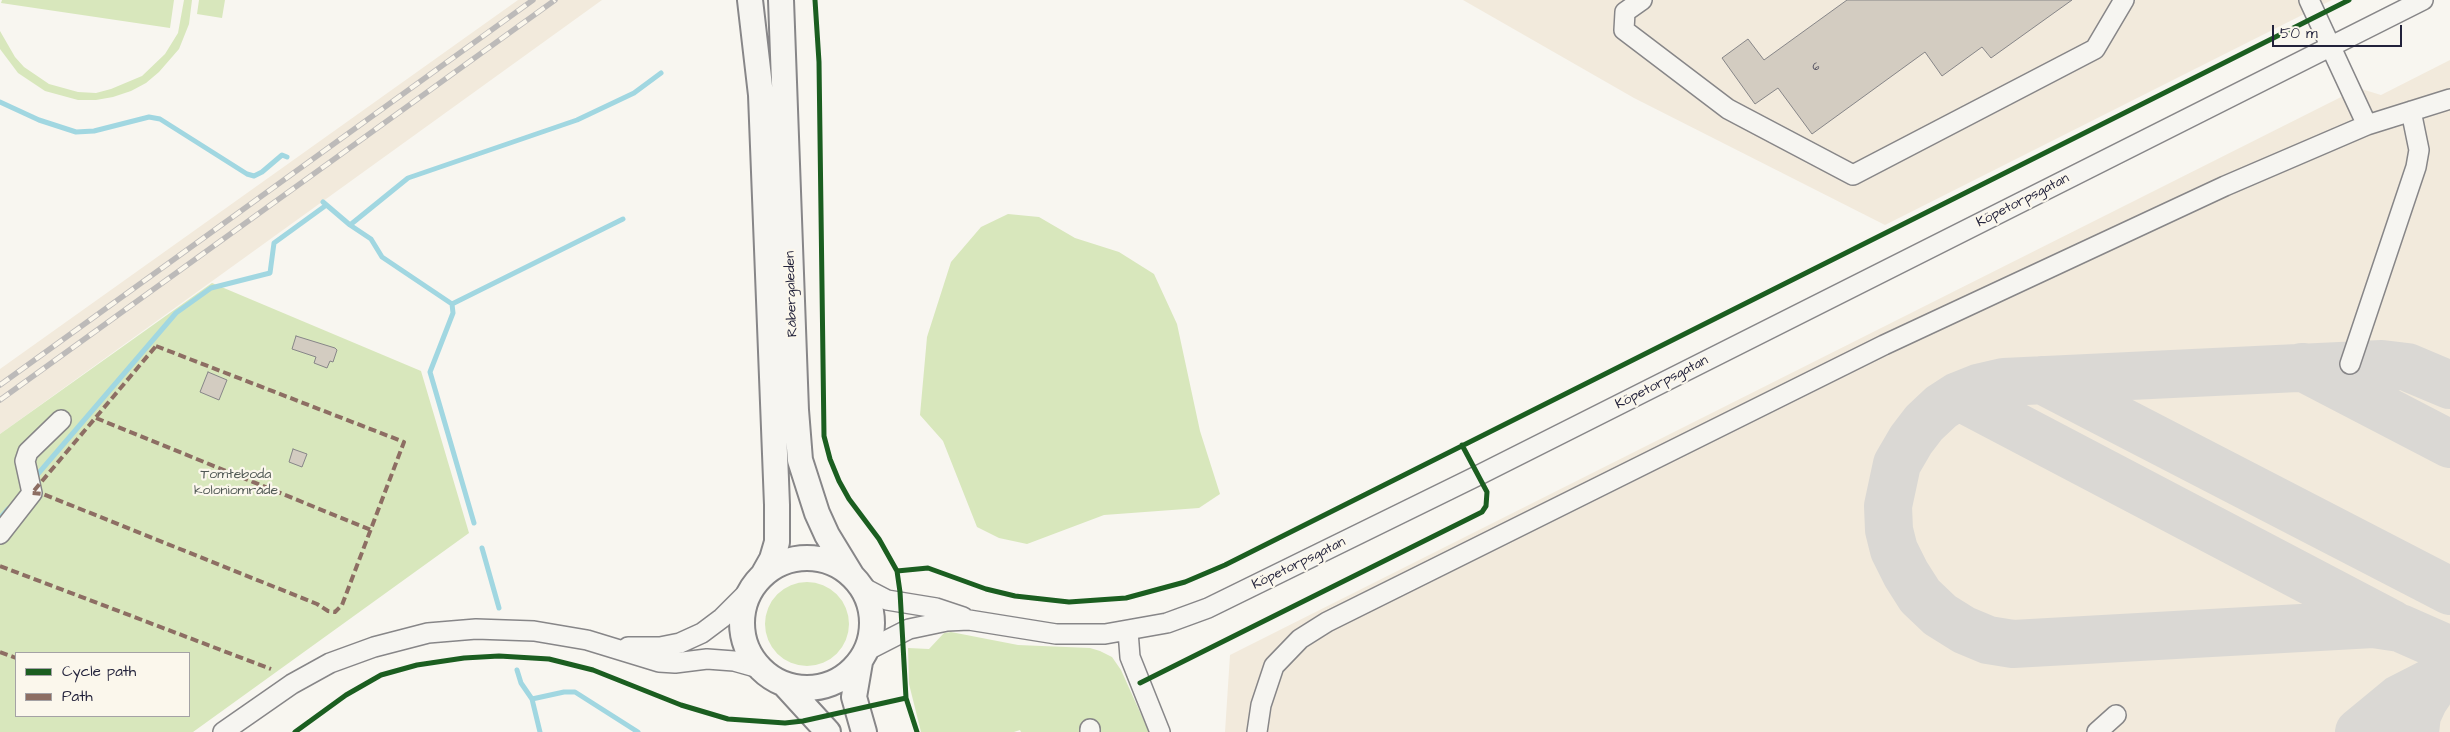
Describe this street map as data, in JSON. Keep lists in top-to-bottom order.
{
  "streets": {
    "main road": ["Råbergaleden"],
    "street": ["Köpetorpsgatan"]
  },
  "crossings": [
    ["Köpetorpsgatan", "Råbergaleden"]
  ],
  "parks": ["Tomteboda koloniområde"],
  "house_numbers": ["6"],
  "legend": ["Cycle path", "Path"],
  "scale_bar": "50 m"
}
